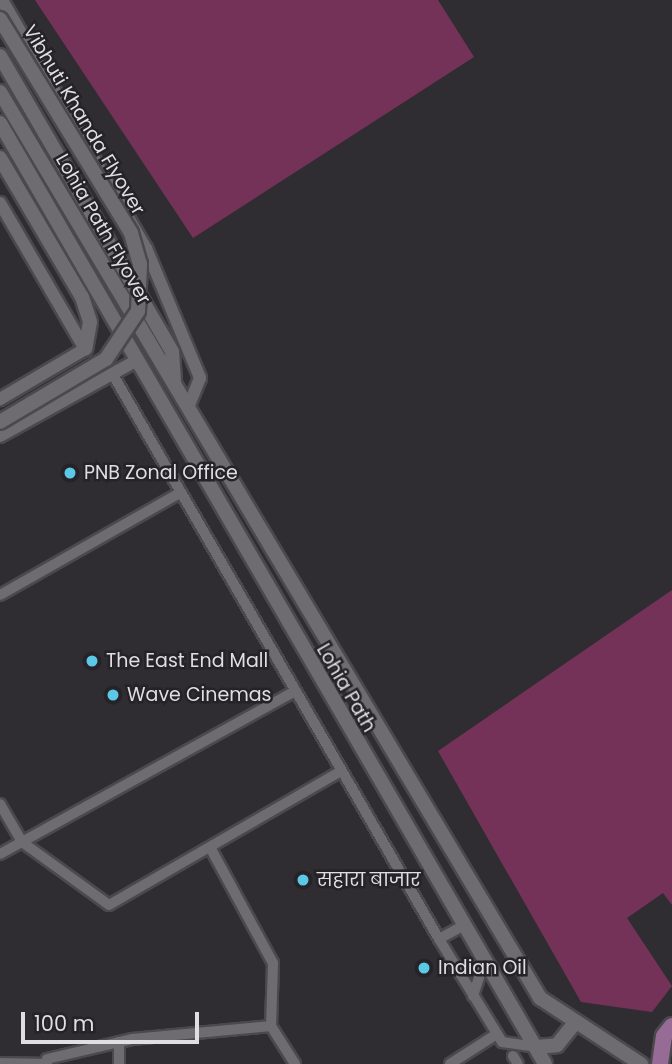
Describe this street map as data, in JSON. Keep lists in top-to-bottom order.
{
  "streets": {
    "main road": ["Vibhuti Khanda Flyover", "Lohia Path Flyover", "Lohia Path"]
  },
  "crossings": [
    ["Lohia Path Flyover", "Lohia Path"]
  ],
  "places": [
    "PNB Zonal Office",
    "The East End Mall",
    "Wave Cinemas",
    "सहारा बाजार",
    "Indian Oil"
  ],
  "scale_bar": "100 m"
}
